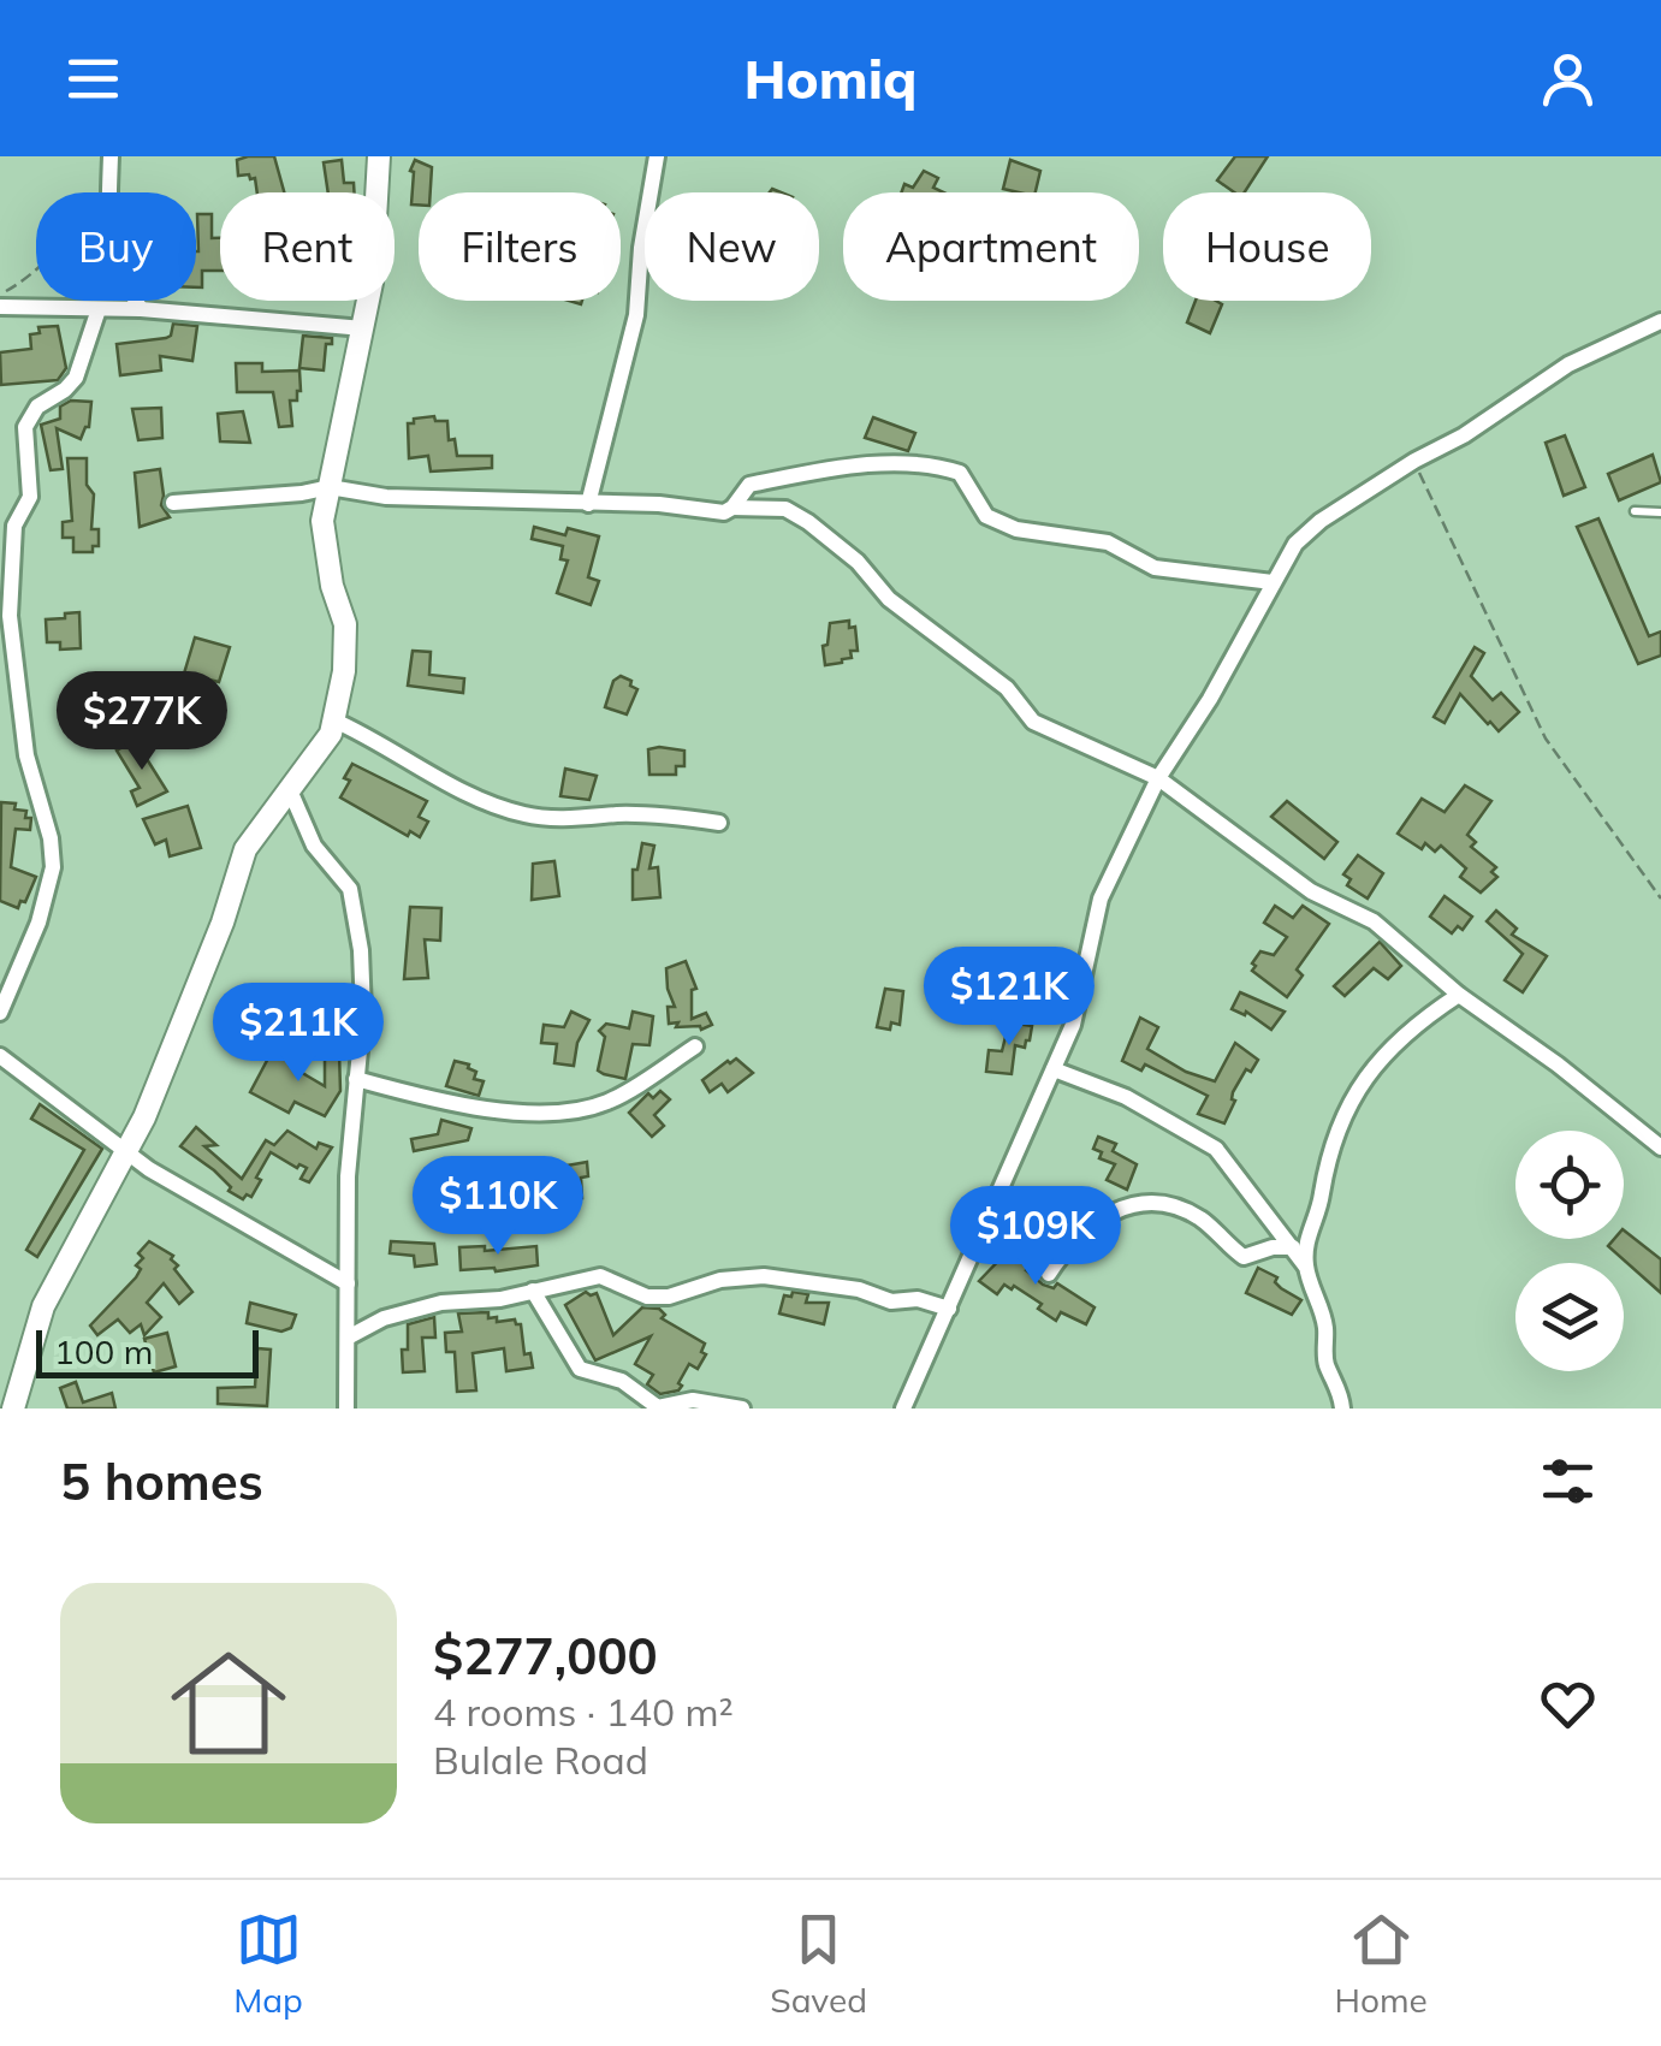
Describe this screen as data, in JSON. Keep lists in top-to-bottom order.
{
  "scale_bar": "100 m",
  "page": {
    "header": "Homiq",
    "chip": [
      "Buy",
      "Rent",
      "Filters",
      "New",
      "Apartment",
      "House"
    ],
    "price": [
      "$277K",
      "$121K",
      "$211K",
      "$110K",
      "$109K"
    ],
    "scale": "100 m",
    "heading": "5 homes",
    "list": [
      {
        "name": "$277,000",
        "note": "4 rooms · 140 m² · Bulale Road"
      }
    ],
    "tabs": ["Map", "Saved", "Home"]
  }
}
